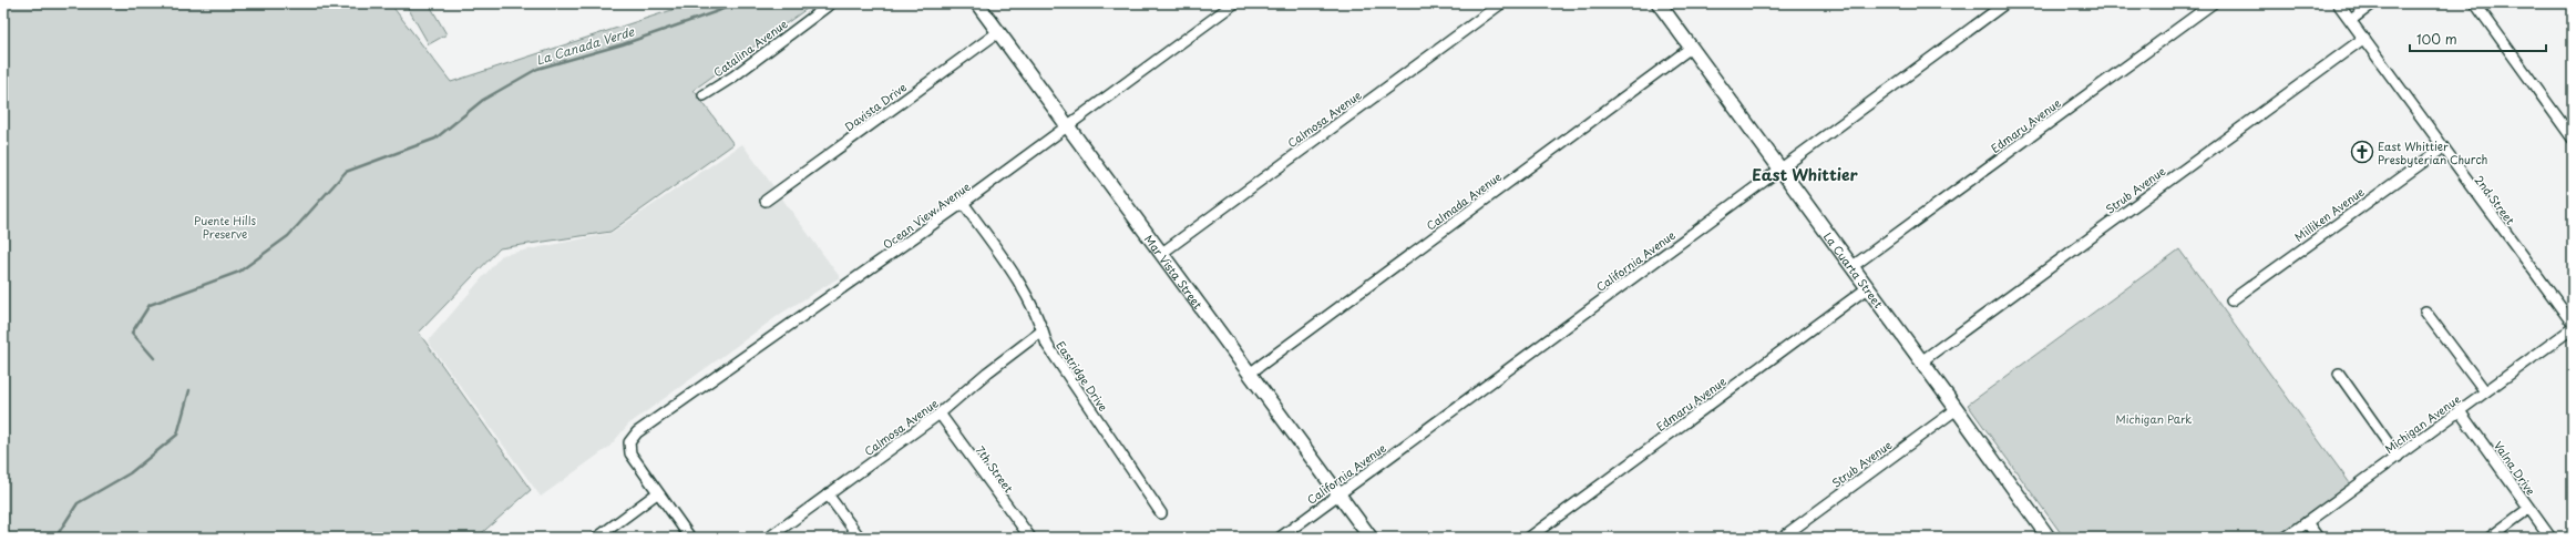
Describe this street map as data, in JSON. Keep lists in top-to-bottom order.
{
  "streets": {
    "street": [
      "Catalina Avenue",
      "Davista Drive",
      "Calmosa Avenue",
      "Edmaru Avenue",
      "Strub Avenue",
      "2nd Street",
      "Calmada Avenue",
      "Milliken Avenue",
      "Ocean View Avenue",
      "California Avenue",
      "Mar Vista Street",
      "La Cuarta Street",
      "Eastridge Drive",
      "Michigan Avenue",
      "Valna Drive",
      "7th Street"
    ]
  },
  "crossings": [
    ["Davista Drive", "Mar Vista Street"],
    ["Calmosa Avenue", "Mar Vista Street"],
    ["Calmosa Avenue", "Eastridge Drive"],
    ["Calmosa Avenue", "7th Street"],
    ["Edmaru Avenue", "La Cuarta Street"],
    ["Strub Avenue", "2nd Street"],
    ["Strub Avenue", "La Cuarta Street"],
    ["2nd Street", "Milliken Avenue"],
    ["Calmada Avenue", "Mar Vista Street"],
    ["Calmada Avenue", "La Cuarta Street"],
    ["Ocean View Avenue", "Mar Vista Street"],
    ["Ocean View Avenue", "Eastridge Drive"],
    ["California Avenue", "Mar Vista Street"],
    ["California Avenue", "La Cuarta Street"],
    ["Michigan Avenue", "Valna Drive"]
  ],
  "districts": ["East Whittier"],
  "water": ["La Canada Verde"],
  "parks": ["Puente Hills Preserve", "Michigan Park"],
  "places": {
    "church": ["East Whittier Presbyterian Church"]
  },
  "scale_bar": "100 m"
}
